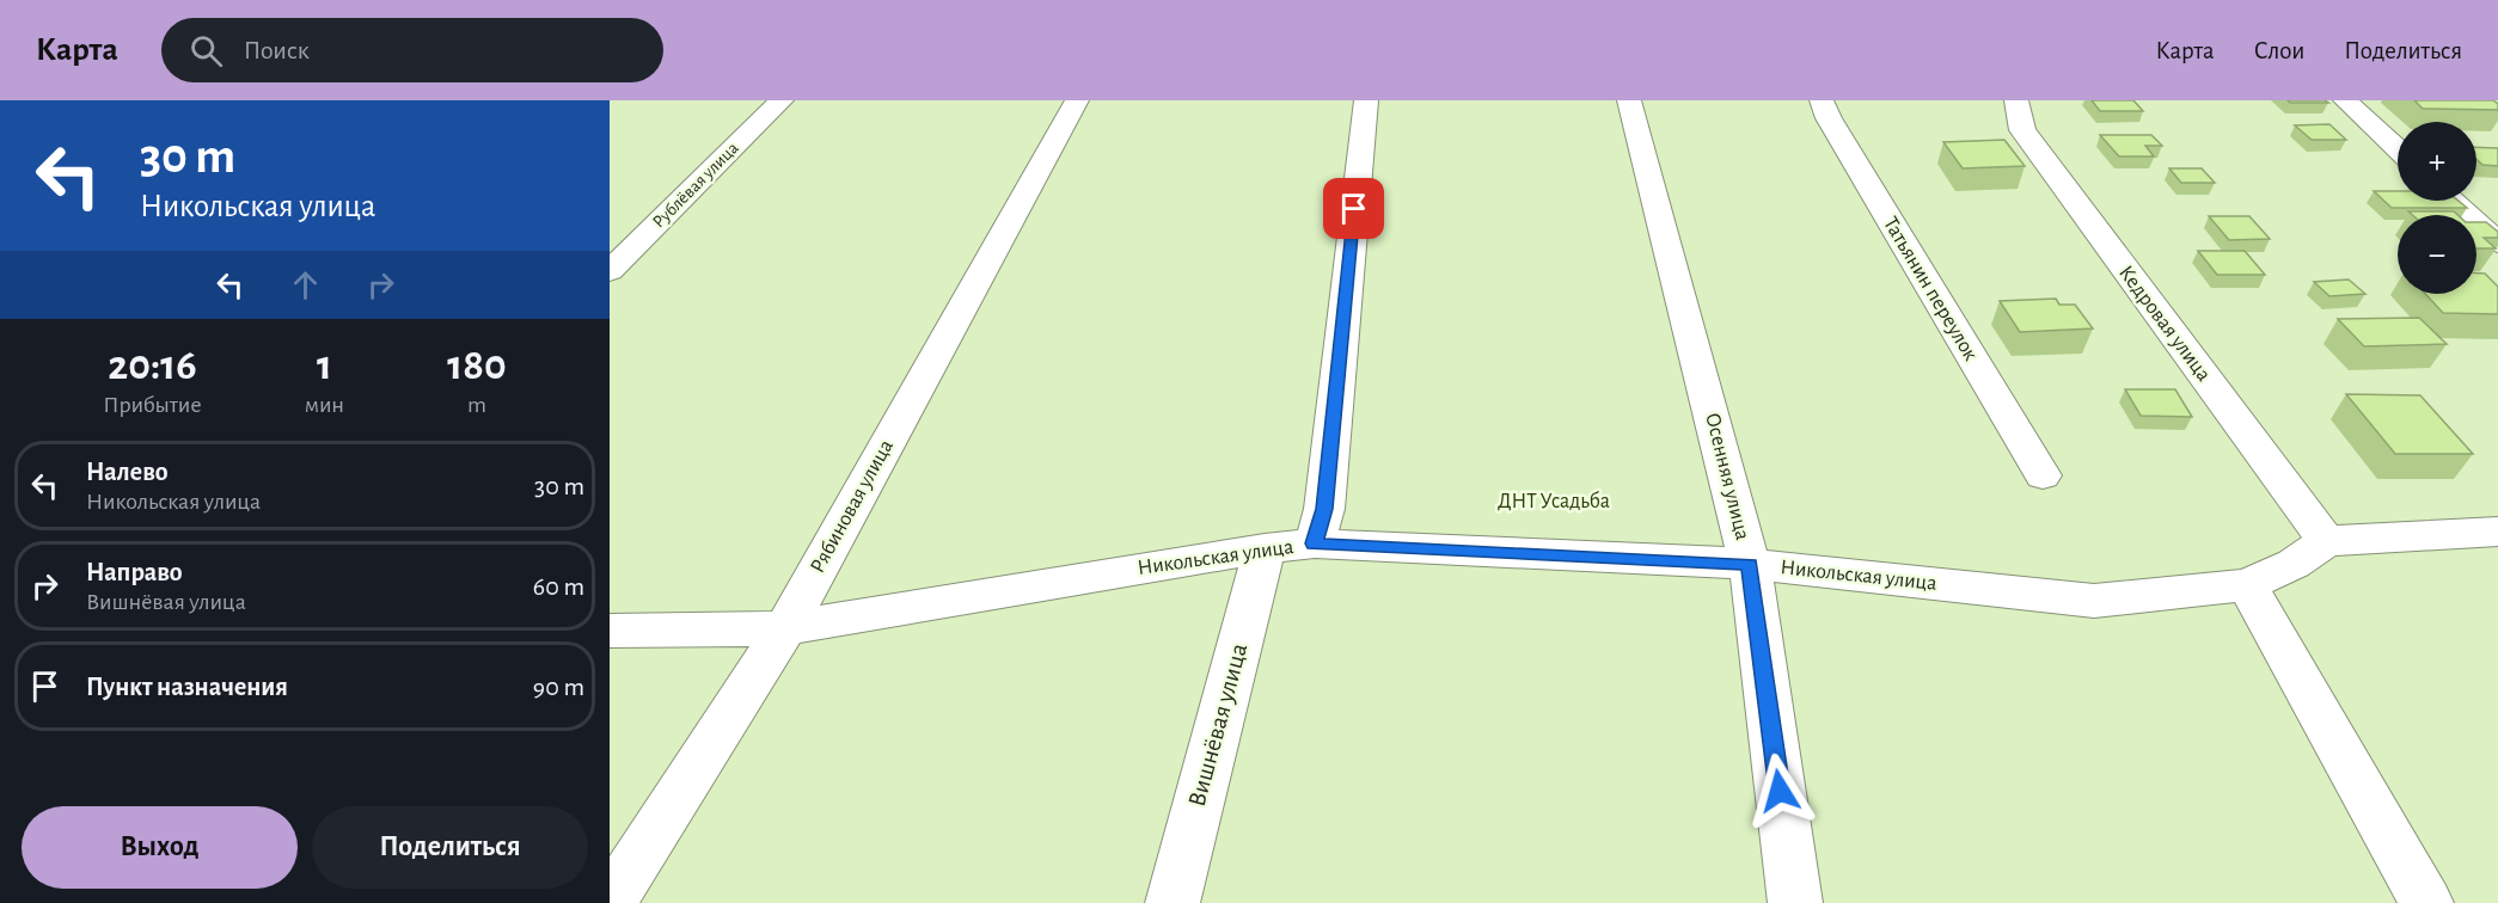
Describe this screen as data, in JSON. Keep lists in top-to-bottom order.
{
  "streets": {
    "street": [
      "Рублёвая улица",
      "Татьянин переулок",
      "Кедровая улица",
      "Осенняя улица",
      "Рябиновая улица",
      "Никольская улица",
      "Вишнёвая улица"
    ]
  },
  "crossings": [
    ["Кедровая улица", "Никольская улица"],
    ["Осенняя улица", "Никольская улица"],
    ["Рябиновая улица", "Никольская улица"],
    ["Никольская улица", "Вишнёвая улица"]
  ],
  "parks": ["ДНТ Усадьба"],
  "page": {
    "header": "Карта",
    "search": "Поиск",
    "nav": ["Карта", "Слои", "Поделиться"],
    "turn": ["30 m", "Никольская улица"],
    "map_buttons": ["+", "−"],
    "eta": [
      "20:16",
      "Прибытие",
      "1",
      "мин",
      "180",
      "m"
    ],
    "list": [
      {
        "name": "Налево",
        "note": "Никольская улица",
        "value": "30 m"
      },
      {
        "name": "Направо",
        "note": "Вишнёвая улица",
        "value": "60 m"
      },
      {
        "name": "Пункт назначения",
        "value": "90 m"
      }
    ],
    "buttons": ["Выход", "Поделиться"]
  }
}
